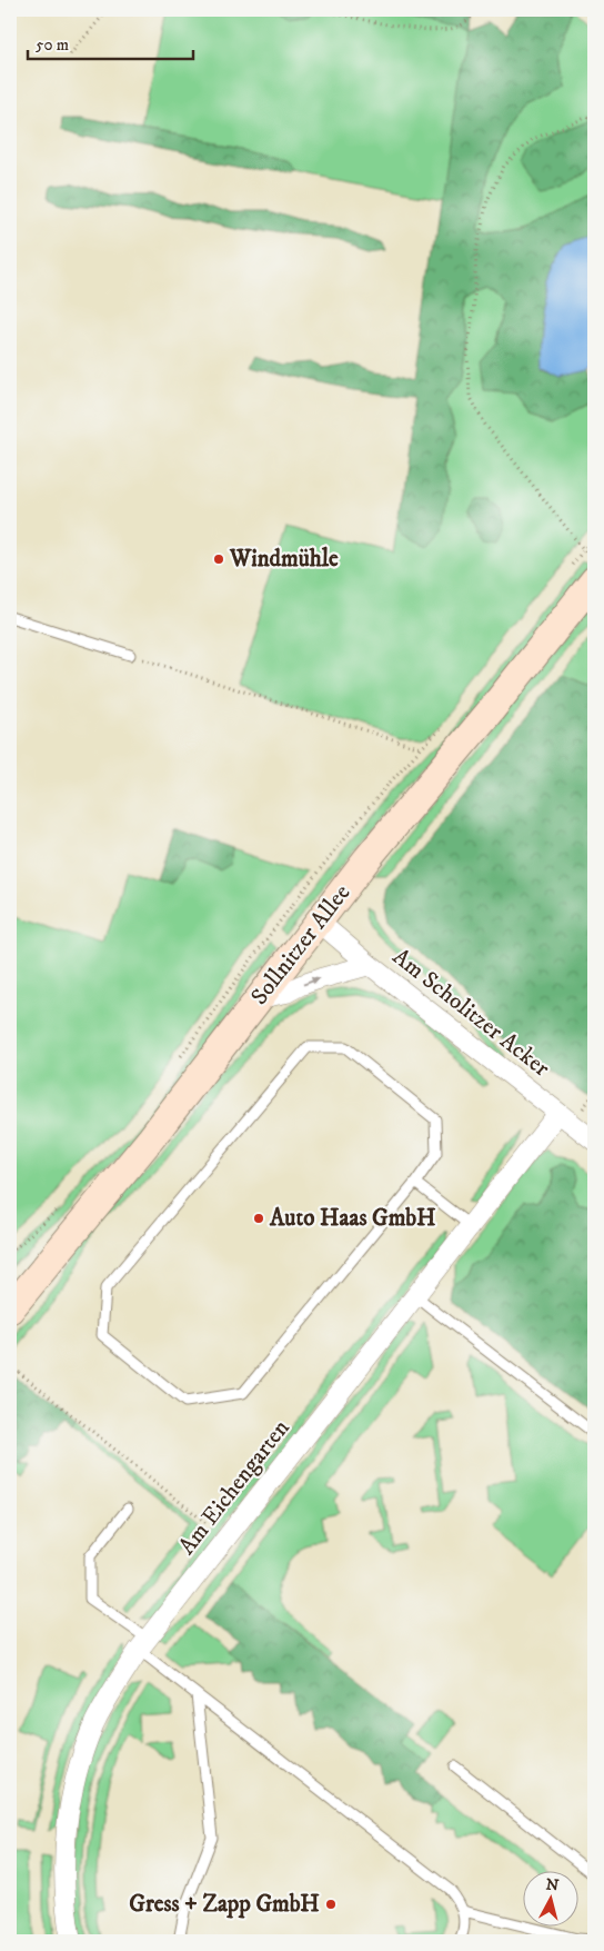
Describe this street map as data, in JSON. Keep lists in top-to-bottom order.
{
  "streets": {
    "main road": ["Sollnitzer Allee"],
    "street": ["Am Scholitzer Acker", "Am Eichengarten"]
  },
  "crossings": [
    ["Sollnitzer Allee", "Am Scholitzer Acker"],
    ["Am Scholitzer Acker", "Am Eichengarten"]
  ],
  "places": ["Windmühle", "Auto Haas GmbH", "Gress + Zapp GmbH"],
  "scale_bar": "50 m",
  "north": "top"
}
